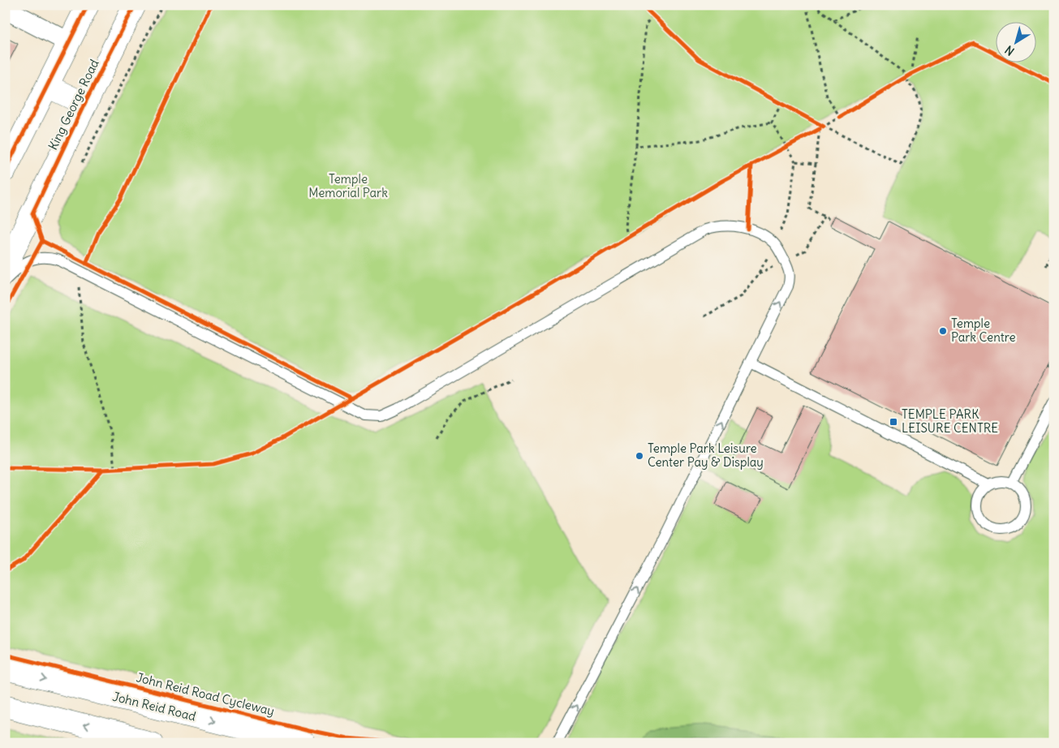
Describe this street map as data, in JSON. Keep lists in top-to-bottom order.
{
  "streets": {
    "highway": ["King George Road", "John Reid Road"],
    "cycle path": ["John Reid Road Cycleway"]
  },
  "parks": ["Temple Memorial Park"],
  "places": {
    "other": ["Temple Park Centre", "Temple Park Leisure Center Pay & Display"],
    "transit": ["TEMPLE PARK LEISURE CENTRE"]
  },
  "north": "bottom left"
}
